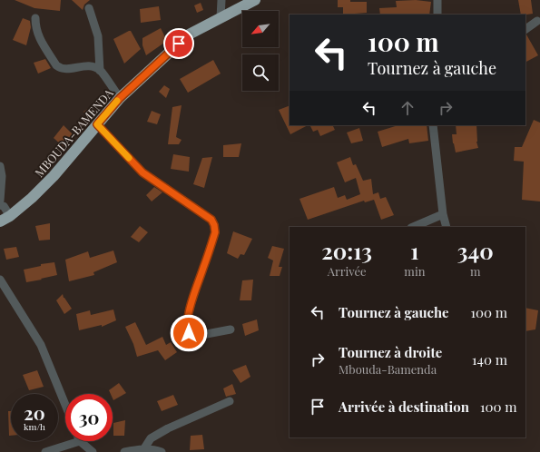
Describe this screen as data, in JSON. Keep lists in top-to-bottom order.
{
  "streets": {
    "highway": ["MBOUDA-BAMENDA"]
  },
  "north": "bottom left",
  "page": {
    "turn": ["100 m", "Tournez à gauche"],
    "eta": [
      "20:13",
      "Arrivée",
      "1",
      "min",
      "340",
      "m"
    ],
    "list": [
      {
        "name": "Tournez à gauche",
        "value": "100 m"
      },
      {
        "name": "Tournez à droite",
        "note": "Mbouda-Bamenda",
        "value": "140 m"
      },
      {
        "name": "Arrivée à destination",
        "value": "100 m"
      }
    ],
    "speed": "20 km/h",
    "limit": "30"
  }
}
